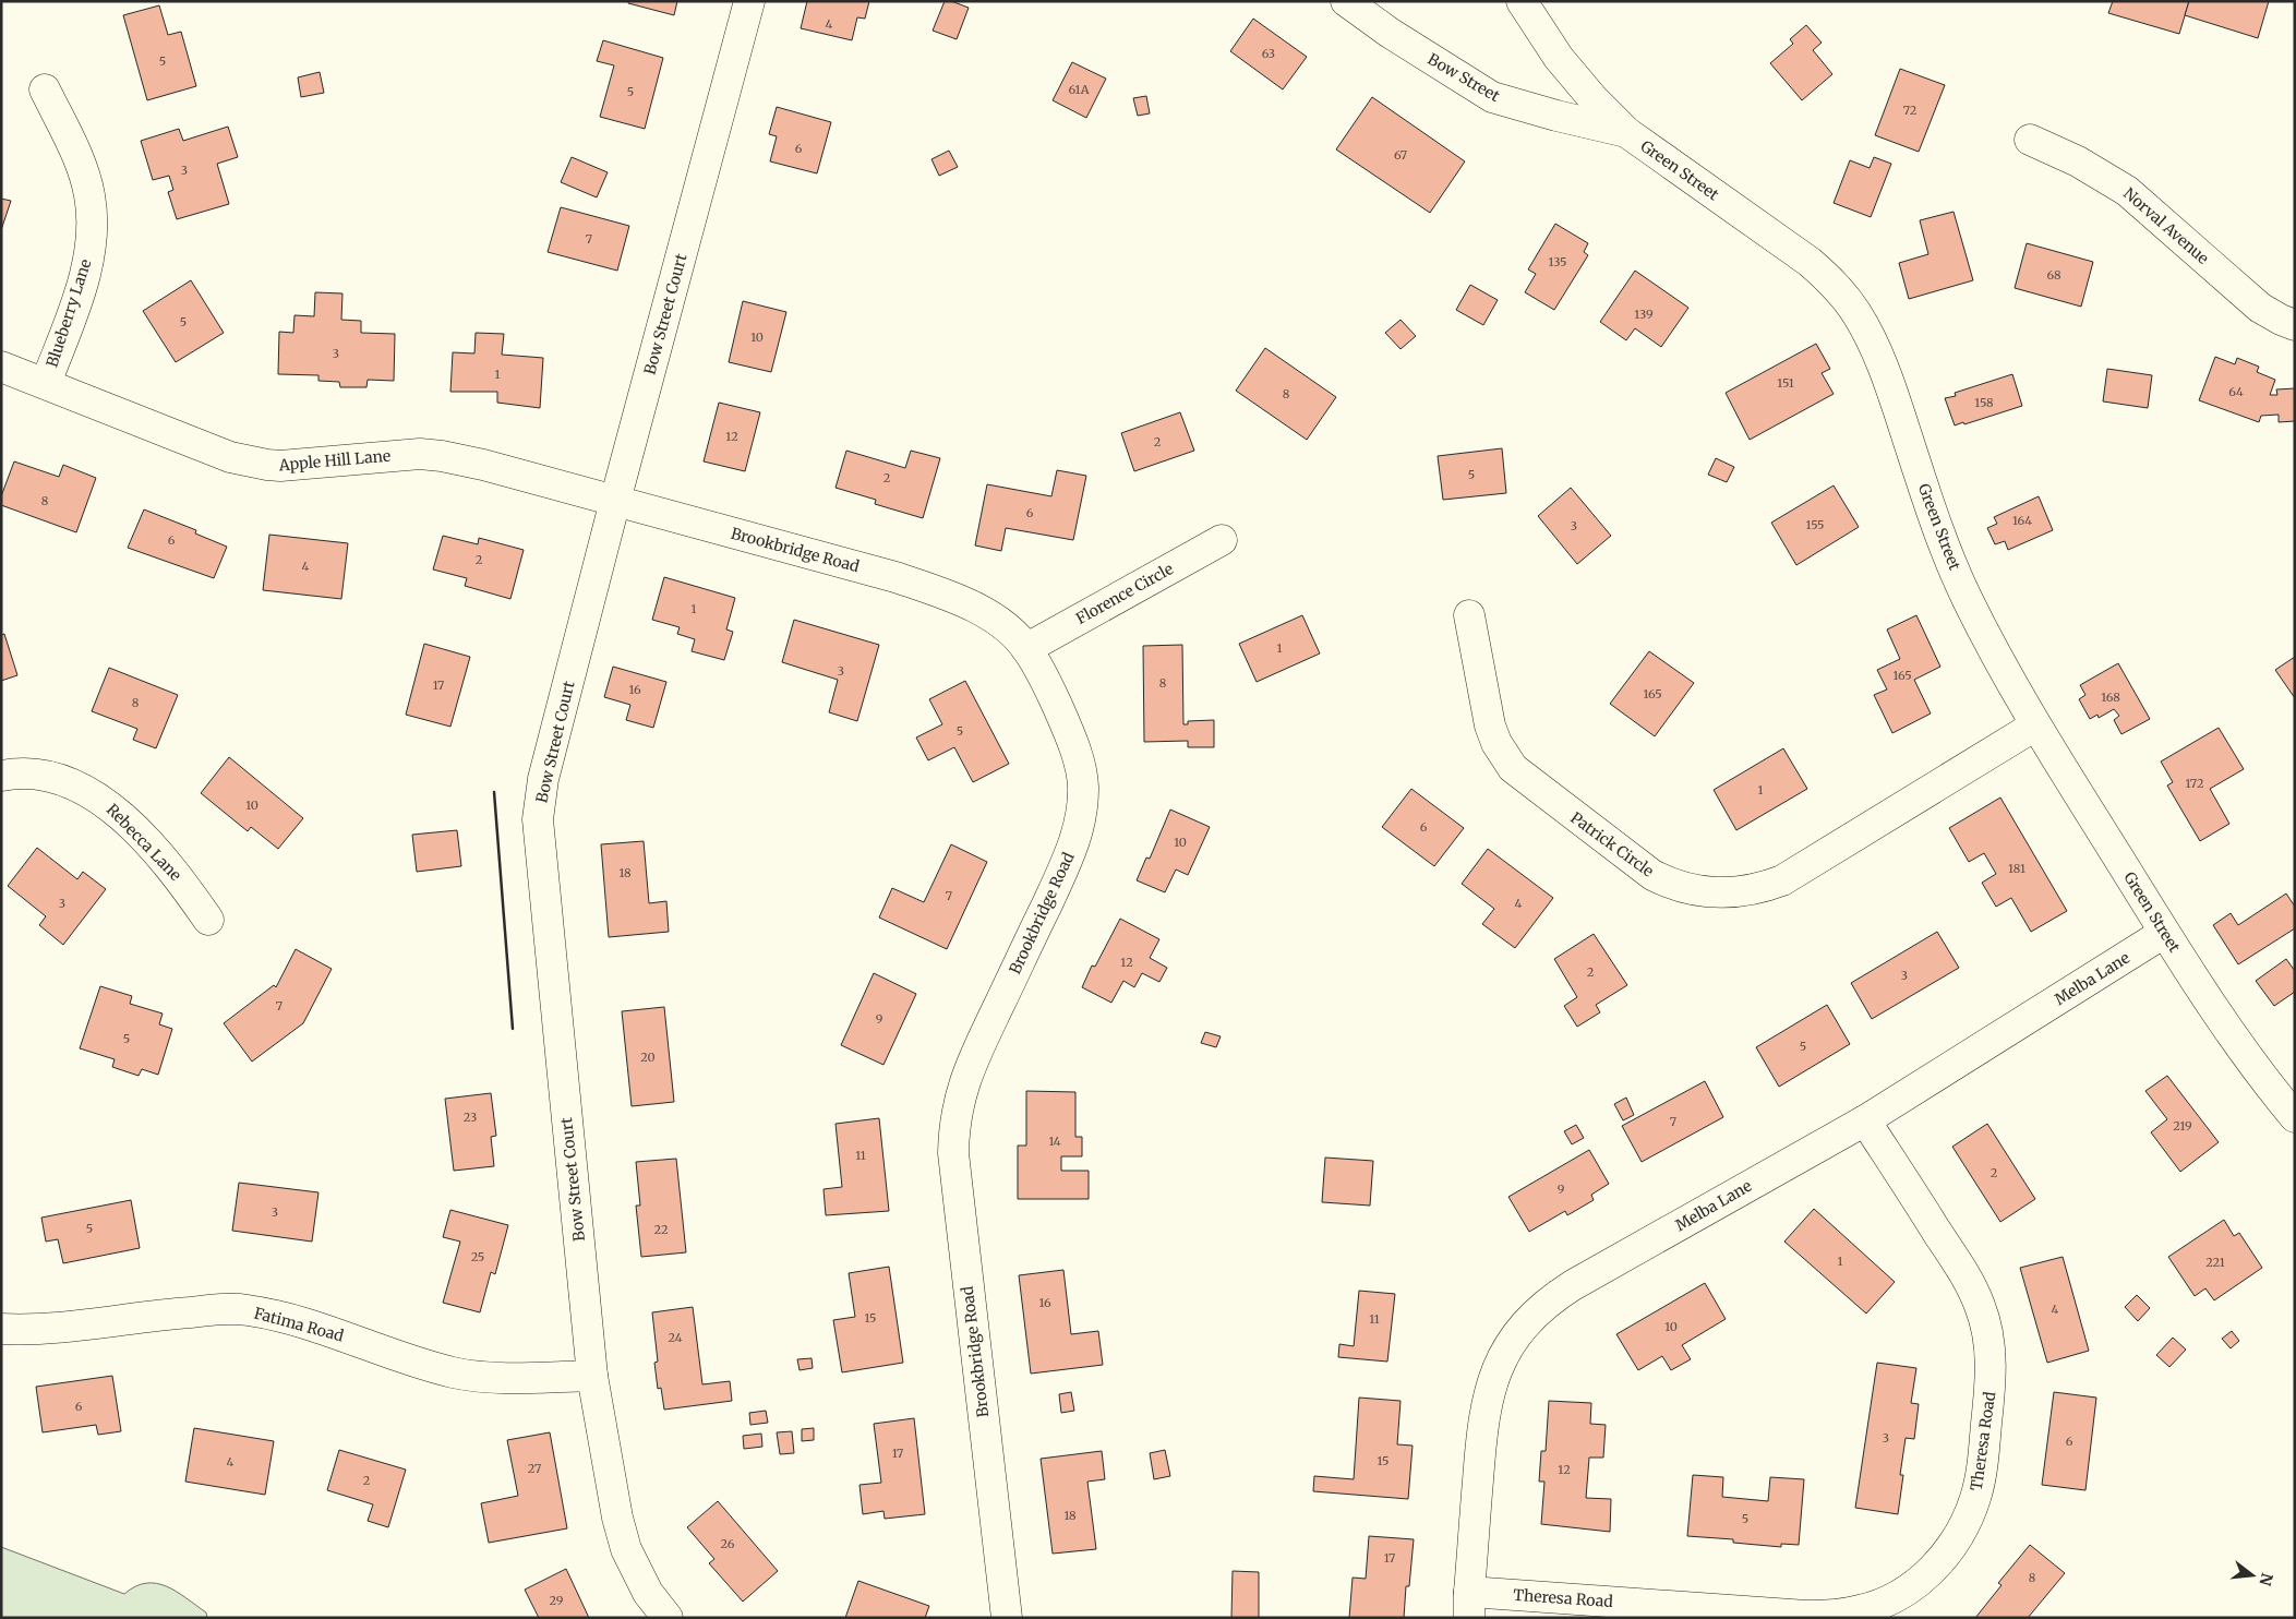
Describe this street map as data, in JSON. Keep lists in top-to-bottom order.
{
  "streets": {
    "street": [
      "Bow Street",
      "Green Street",
      "Norval Avenue",
      "Blueberry Lane",
      "Bow Street Court",
      "Apple Hill Lane",
      "Brookbridge Road",
      "Florence Circle",
      "Rebecca Lane",
      "Patrick Circle",
      "Melba Lane",
      "Fatima Road",
      "Theresa Road"
    ]
  },
  "crossings": [
    ["Bow Street", "Green Street"],
    ["Green Street", "Patrick Circle"],
    ["Green Street", "Melba Lane"],
    ["Blueberry Lane", "Apple Hill Lane"],
    ["Bow Street Court", "Apple Hill Lane"],
    ["Bow Street Court", "Brookbridge Road"],
    ["Bow Street Court", "Fatima Road"],
    ["Apple Hill Lane", "Brookbridge Road"],
    ["Brookbridge Road", "Florence Circle"],
    ["Melba Lane", "Theresa Road"]
  ],
  "house_numbers": [
    "4",
    "63",
    "5",
    "61A",
    "5",
    "72",
    "6",
    "67",
    "3",
    "7",
    "135",
    "68",
    "139",
    "5",
    "10",
    "3",
    "1",
    "151",
    "64",
    "8",
    "158",
    "12",
    "2",
    "5",
    "2",
    "8",
    "6",
    "164",
    "155",
    "3",
    "6",
    "2",
    "4",
    "1",
    "1",
    "3",
    "165",
    "8",
    "17",
    "16",
    "165",
    "168",
    "8",
    "5",
    "172",
    "1",
    "10",
    "6",
    "10",
    "181",
    "18",
    "7",
    "3",
    "4",
    "12",
    "2",
    "3",
    "7",
    "9",
    "5",
    "5",
    "20",
    "23",
    "7",
    "219",
    "14",
    "11",
    "2",
    "9",
    "3",
    "5",
    "22",
    "25",
    "1",
    "221",
    "16",
    "4",
    "15",
    "11",
    "10",
    "24",
    "6",
    "3",
    "6",
    "17",
    "15",
    "4",
    "27",
    "12",
    "2",
    "18",
    "5",
    "26",
    "17",
    "8",
    "29"
  ],
  "north": "right"
}
